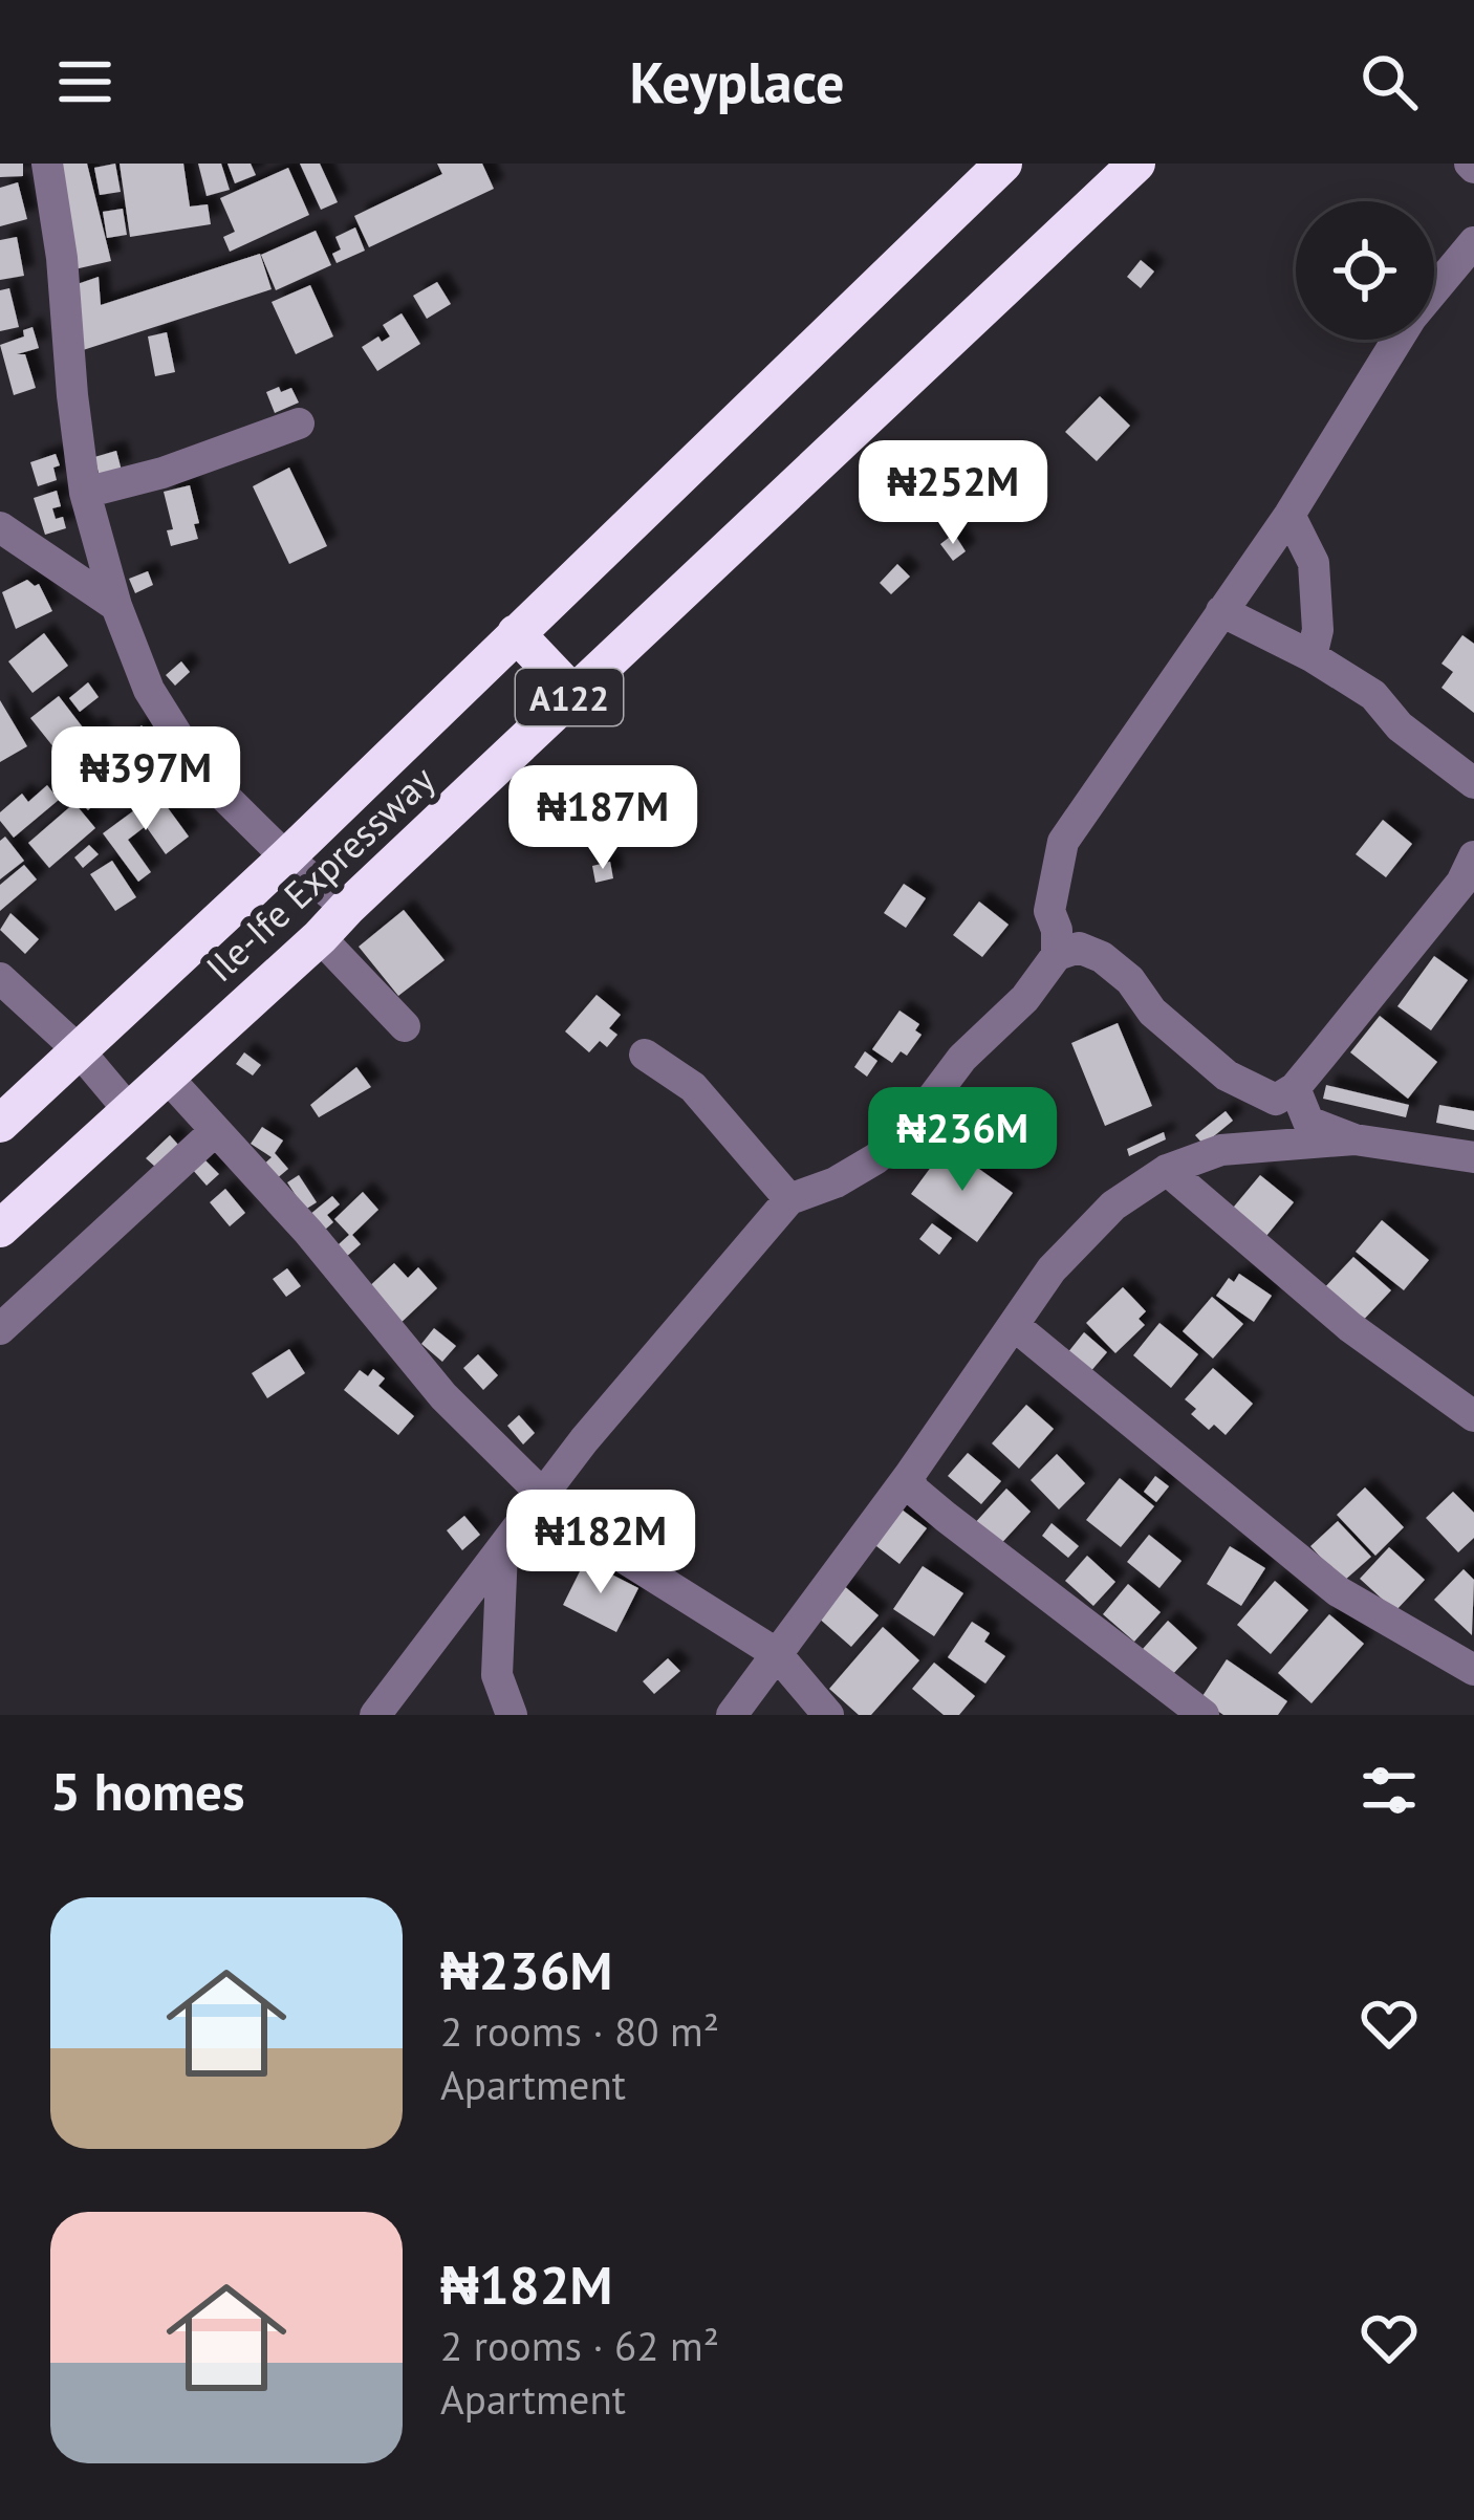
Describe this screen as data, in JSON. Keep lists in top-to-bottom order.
{
  "streets": {
    "highway": ["A122", "Ile-Ife Expressway"]
  },
  "page": {
    "header": "Keyplace",
    "price": [
      "₦252M",
      "₦397M",
      "₦187M",
      "₦236M",
      "₦182M"
    ],
    "heading": "5 homes",
    "list": [
      {
        "name": "₦236M",
        "note": "2 rooms · 80 m² · Apartment"
      },
      {
        "name": "₦182M",
        "note": "2 rooms · 62 m² · Apartment"
      }
    ]
  }
}
